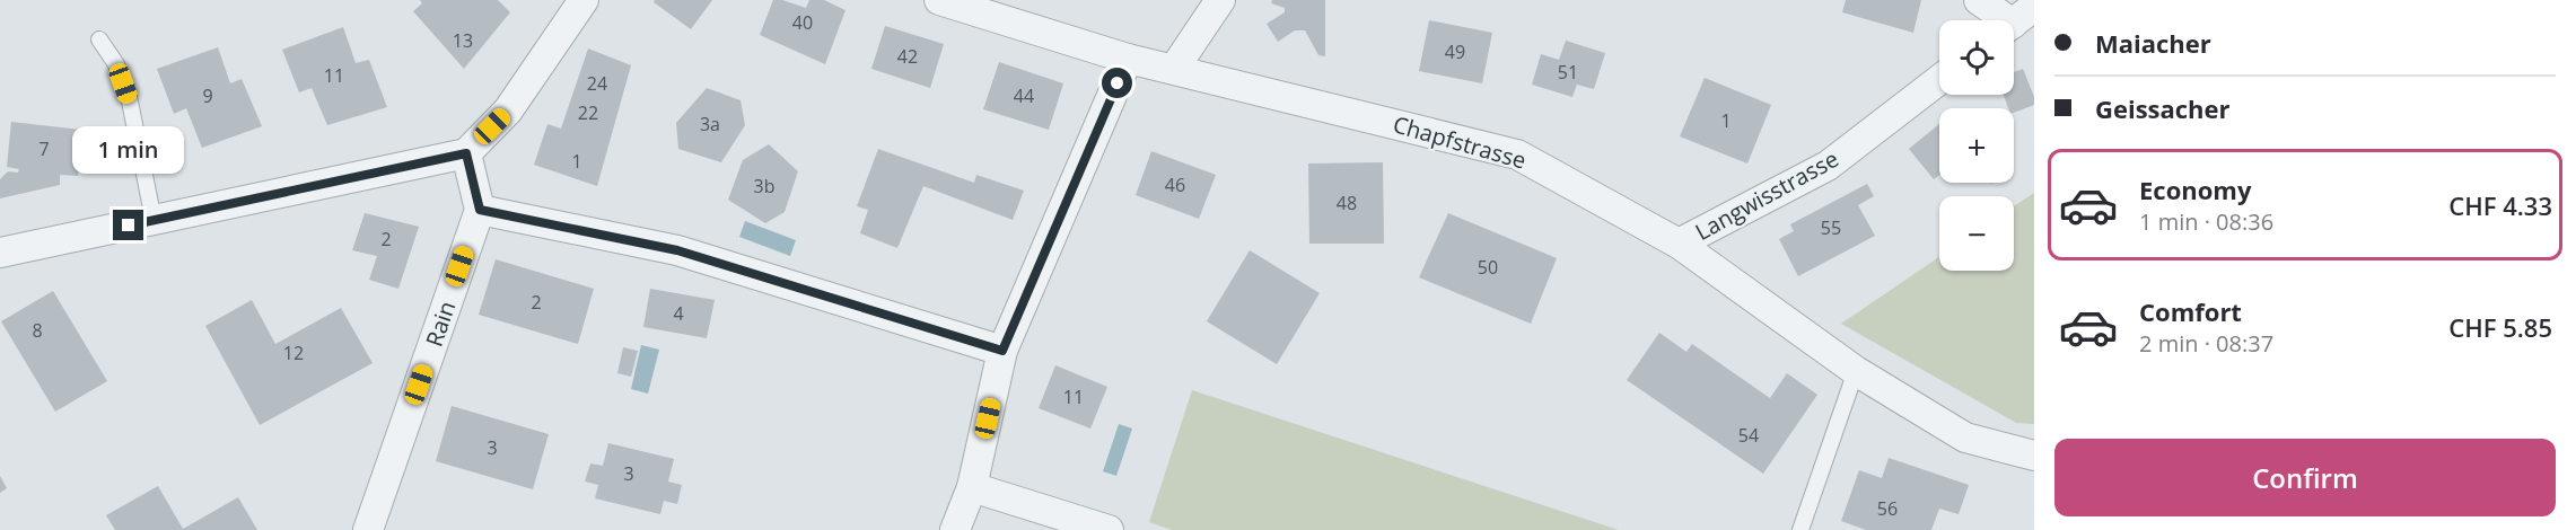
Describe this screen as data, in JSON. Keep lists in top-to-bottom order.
{
  "streets": {
    "street": ["Chapfstrasse", "Langwisstrasse", "Rain"]
  },
  "crossings": [
    ["Chapfstrasse", "Langwisstrasse"]
  ],
  "house_numbers": [
    "40",
    "13",
    "49",
    "42",
    "51",
    "11",
    "24",
    "9",
    "44",
    "22",
    "1",
    "3a",
    "7",
    "1",
    "46",
    "3b",
    "48",
    "55",
    "2",
    "50",
    "2",
    "4",
    "8",
    "12",
    "11",
    "54",
    "3",
    "3",
    "56"
  ],
  "page": {
    "banner": ["Maiacher", "Geissacher"],
    "map_buttons": ["+", "−"],
    "bubble": "1 min",
    "list": [
      {
        "name": "Economy",
        "note": "1 min · 08:36",
        "value": "CHF 4.33"
      },
      {
        "name": "Comfort",
        "note": "2 min · 08:37",
        "value": "CHF 5.85"
      }
    ],
    "buttons": "Confirm"
  }
}
